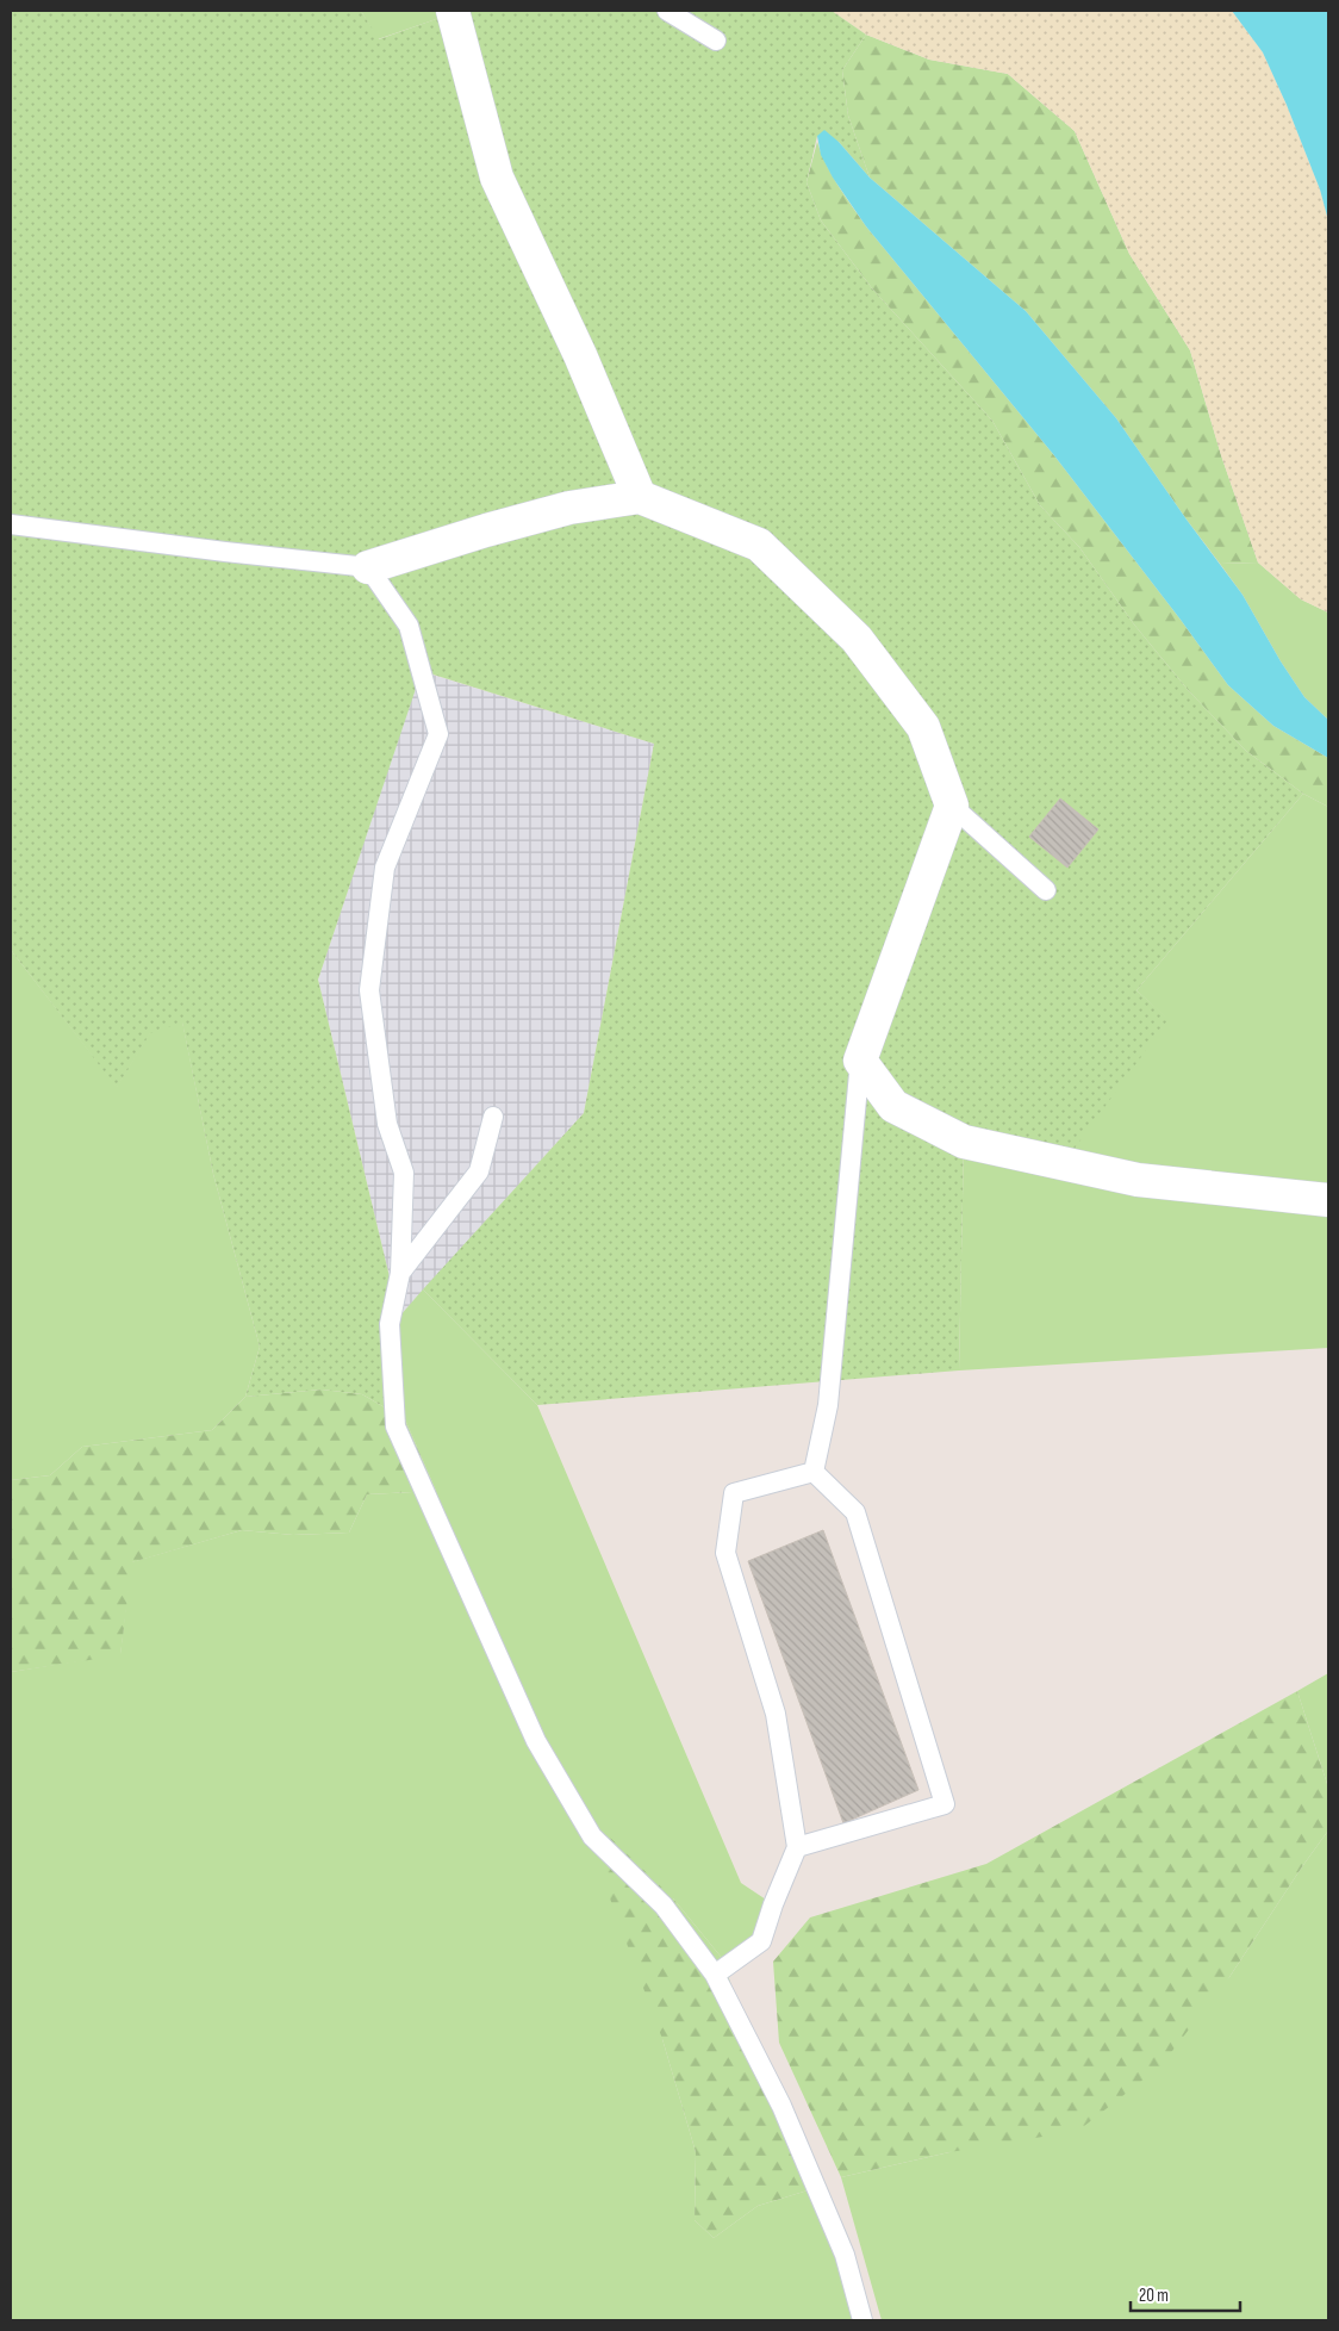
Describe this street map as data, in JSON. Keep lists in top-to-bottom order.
{
  "scale_bar": "20 m"
}
